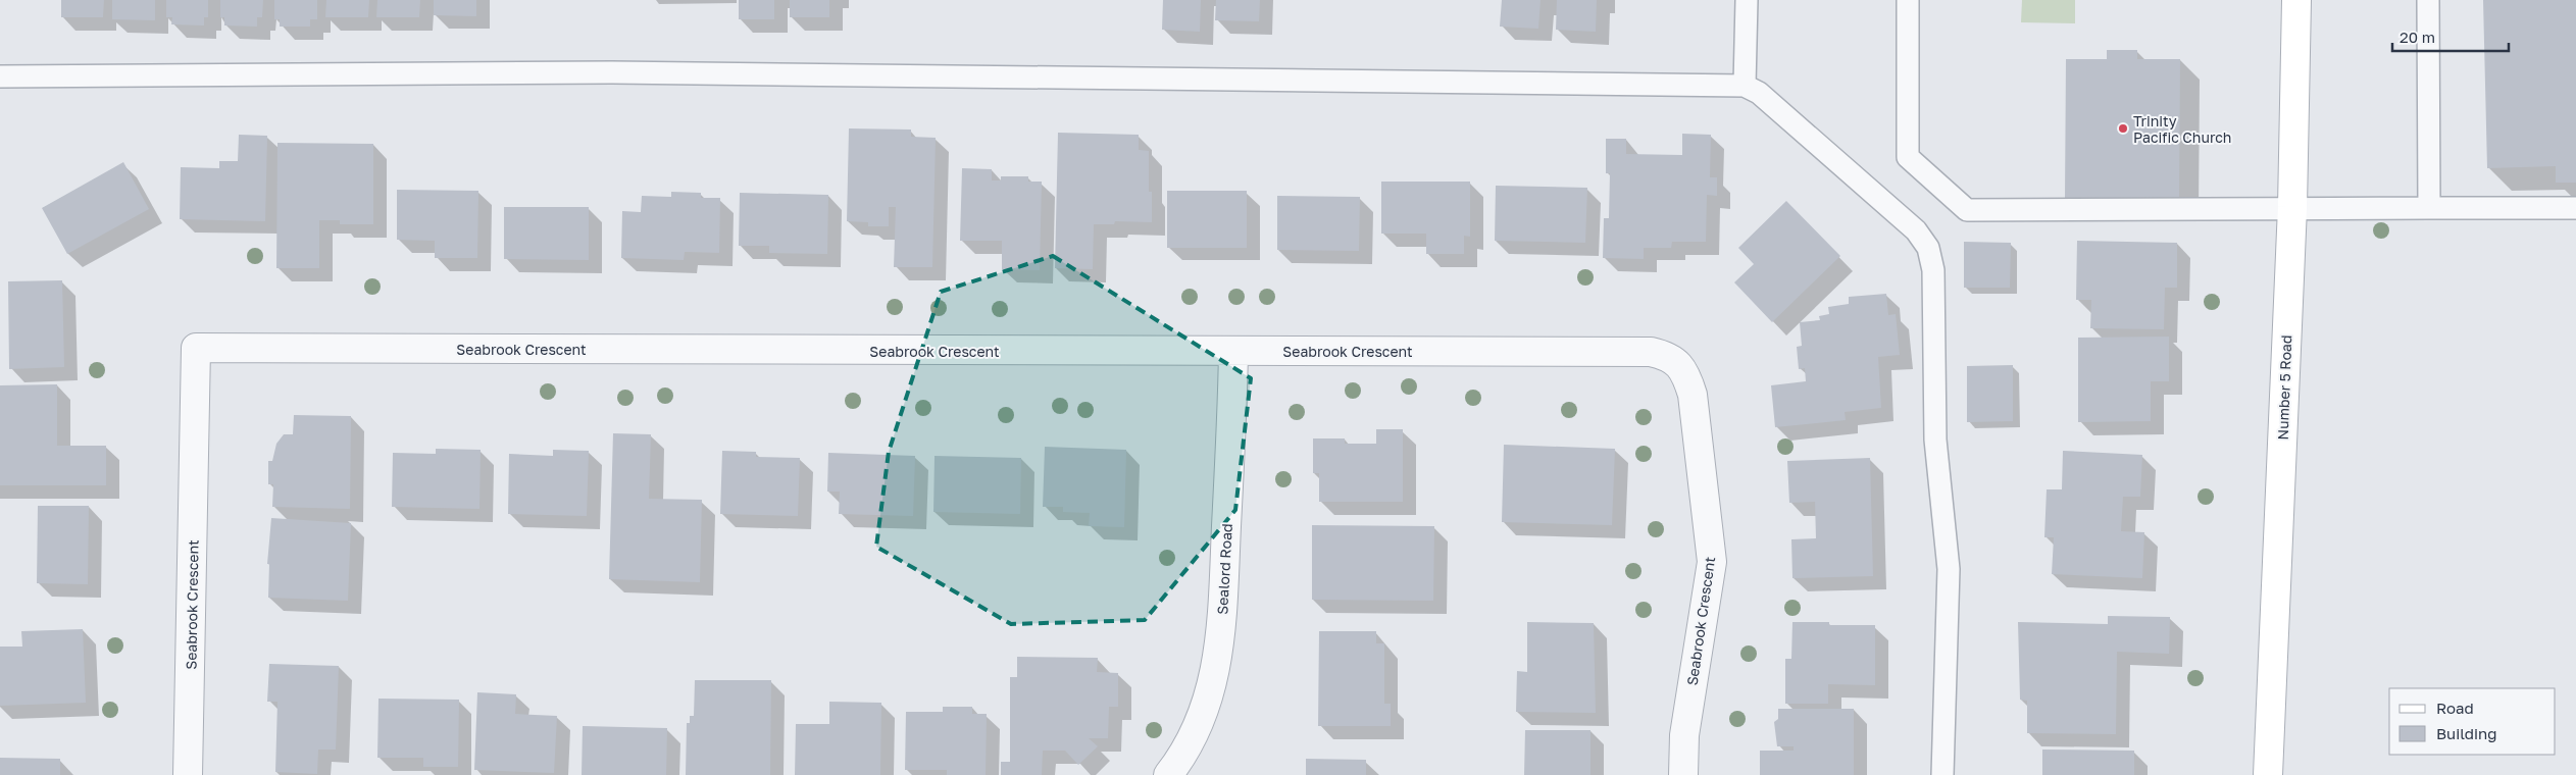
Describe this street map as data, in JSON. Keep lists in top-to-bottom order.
{
  "streets": {
    "main road": ["Number 5 Road"],
    "street": ["Seabrook Crescent", "Sealord Road"]
  },
  "crossings": [
    ["Seabrook Crescent", "Sealord Road"]
  ],
  "places": ["Trinity Pacific Church"],
  "legend": ["Road", "Building"],
  "scale_bar": "20 m"
}
